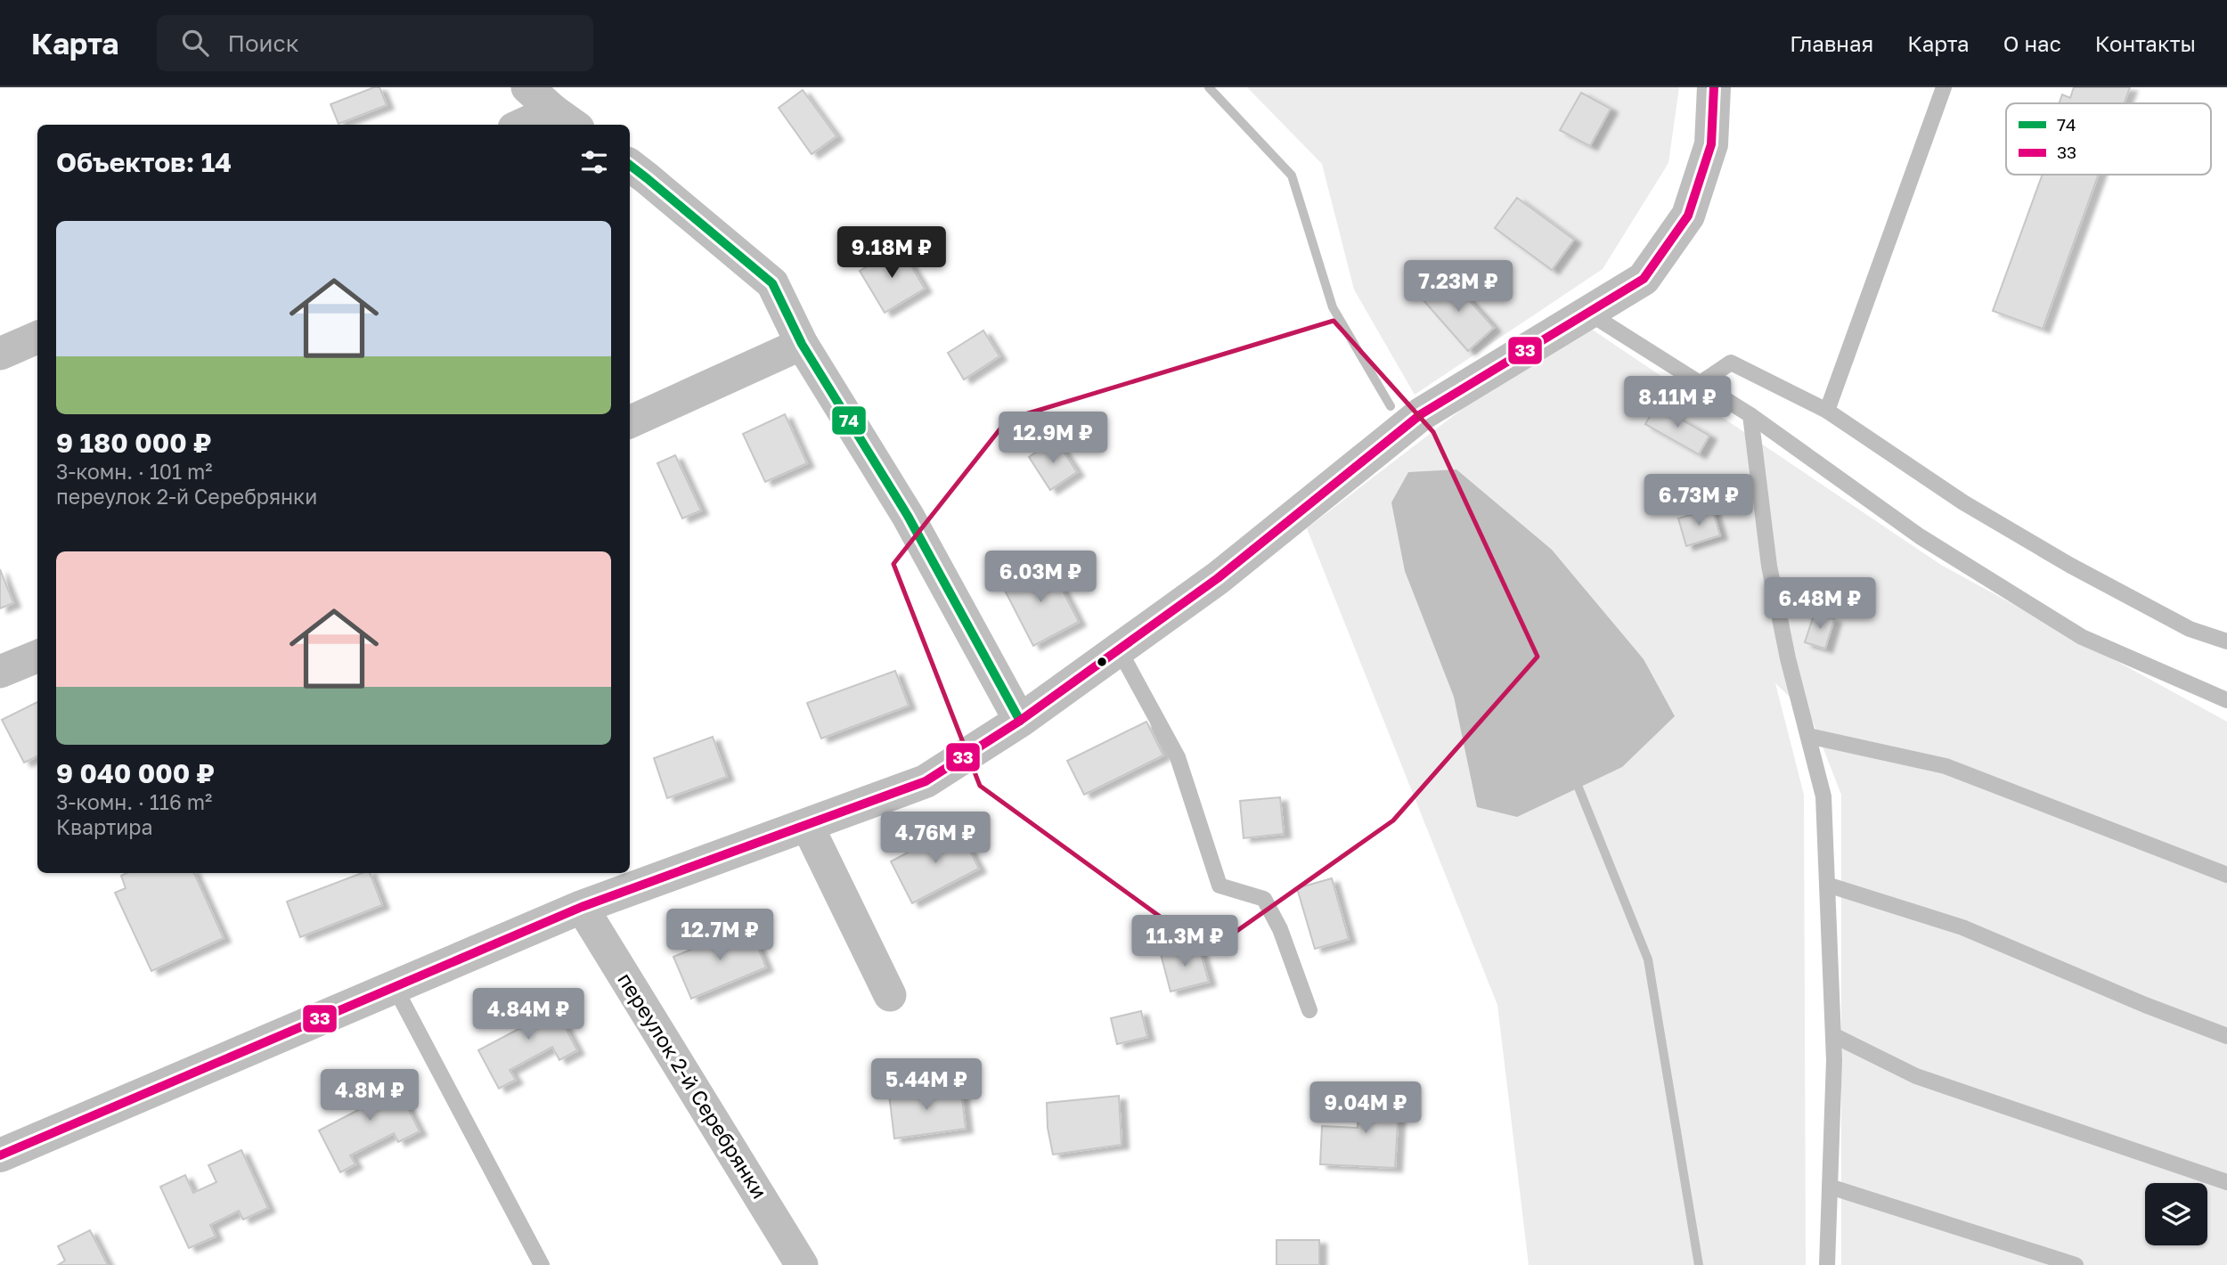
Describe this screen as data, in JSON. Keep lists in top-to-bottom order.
{
  "streets": {
    "street": ["переулок 2-й Серебрянки"]
  },
  "lines": ["transit line 33", "transit line 74"],
  "legend": ["74", "33"],
  "page": {
    "header": "Карта",
    "search": "Поиск",
    "nav": [
      "Главная",
      "Карта",
      "О нас",
      "Контакты"
    ],
    "heading": "Объектов: 14",
    "list": [
      {
        "name": "9 180 000 ₽",
        "note": "3-комн. · 101 m² · переулок 2-й Серебрянки"
      },
      {
        "name": "9 040 000 ₽",
        "note": "3-комн. · 116 m² · Квартира"
      }
    ],
    "price": [
      "9.18M ₽",
      "7.23M ₽",
      "8.11M ₽",
      "12.9M ₽",
      "6.73M ₽",
      "6.03M ₽",
      "6.48M ₽",
      "4.76M ₽",
      "12.7M ₽",
      "11.3M ₽",
      "4.84M ₽",
      "5.44M ₽",
      "4.8M ₽",
      "9.04M ₽"
    ]
  }
}
